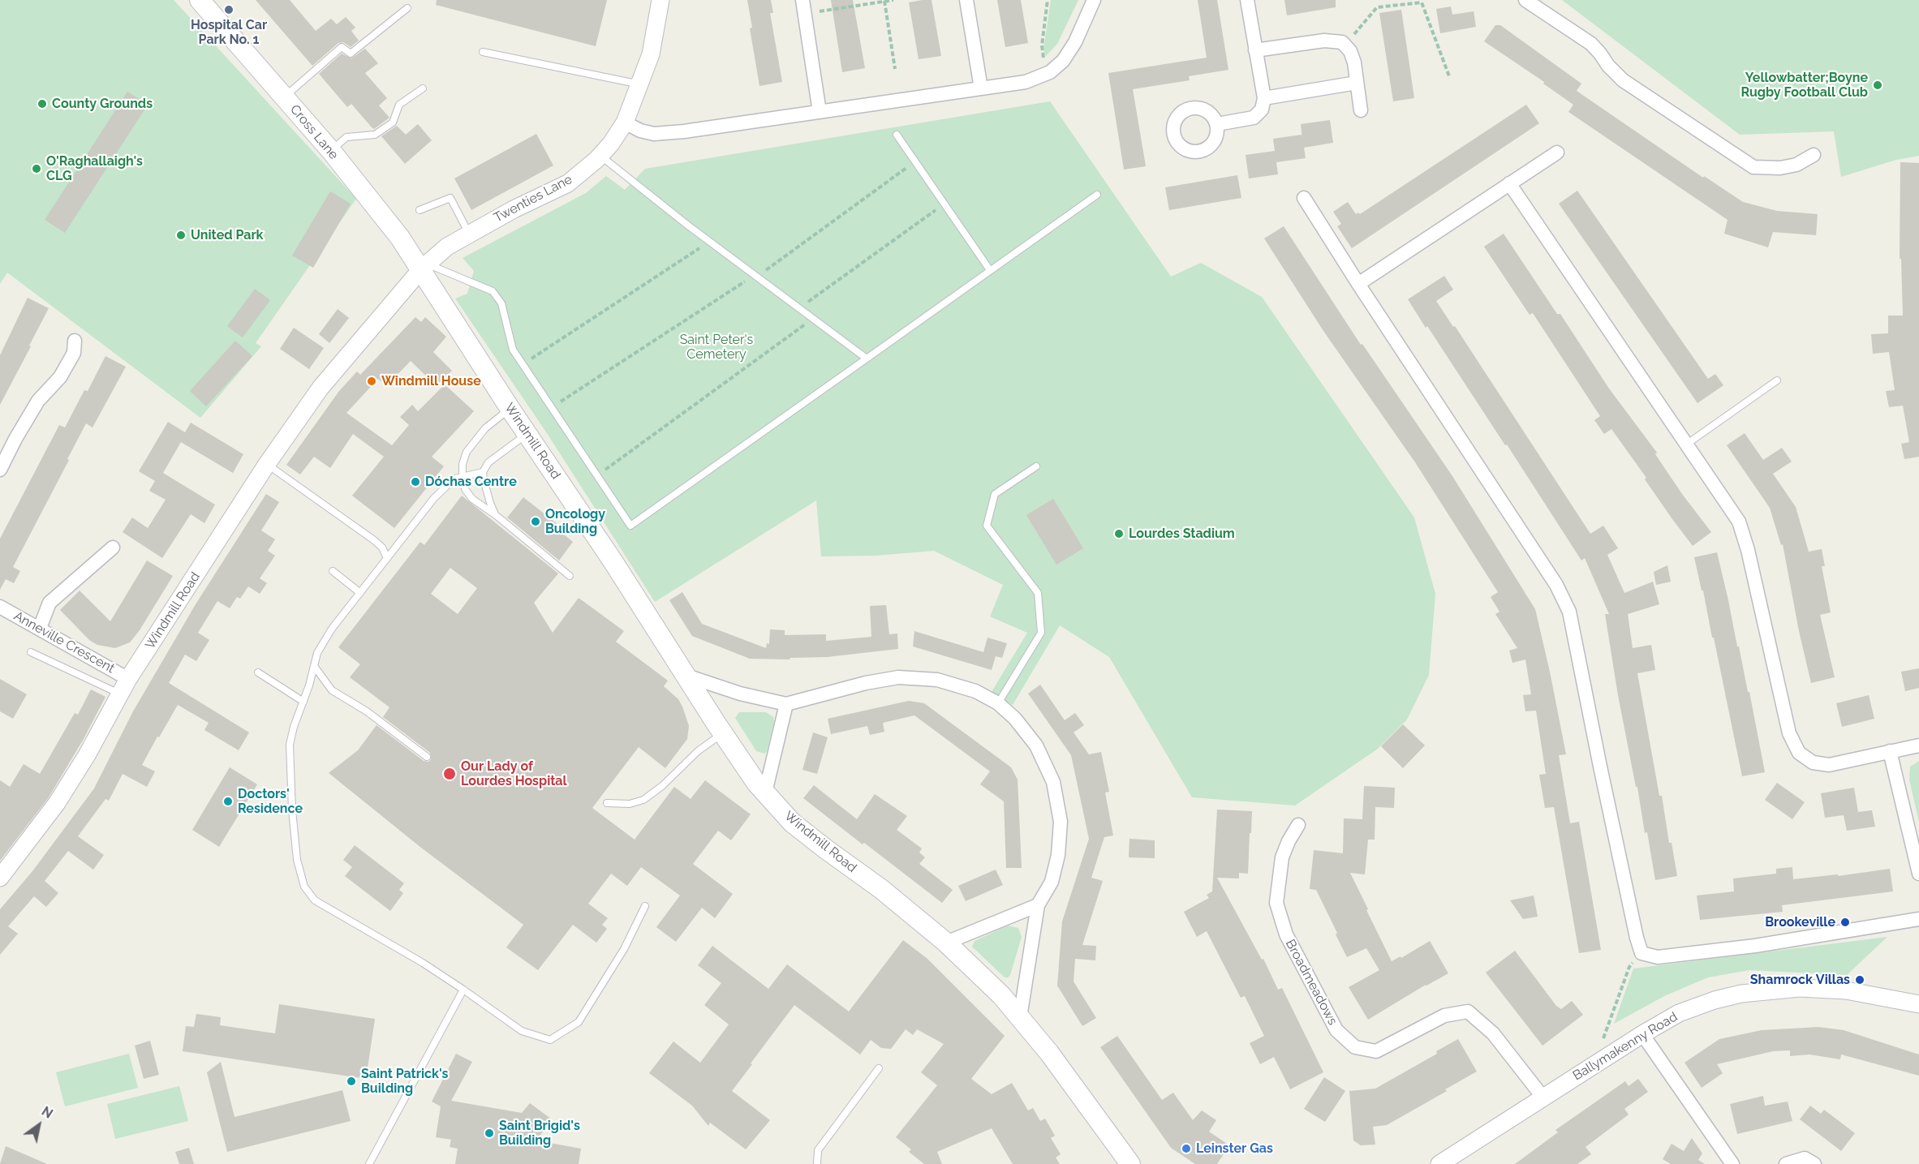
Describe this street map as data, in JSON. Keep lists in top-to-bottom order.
{
  "streets": {
    "main road": ["Cross Lane", "Windmill Road"],
    "street": [
      "Twenties Lane",
      "Anneville Crescent",
      "Broadmeadows",
      "Ballymakenny Road"
    ]
  },
  "crossings": [
    ["Cross Lane", "Twenties Lane"],
    ["Cross Lane", "Windmill Road"],
    ["Twenties Lane", "Windmill Road"],
    ["Windmill Road", "Anneville Crescent"],
    ["Broadmeadows", "Ballymakenny Road"]
  ],
  "parks": ["Saint Peter's Cemetery"],
  "places": [
    "Hospital Car Park No. 1",
    "Yellowbatter;Boyne Rugby Football Club",
    "County Grounds",
    "O'Raghallaigh's CLG",
    "United Park",
    "Windmill House",
    "Dóchas Centre",
    "Oncology Building",
    "Lourdes Stadium",
    "Our Lady of Lourdes Hospital",
    "Doctors' Residence",
    "Brookeville",
    "Shamrock Villas",
    "Saint Patrick's Building",
    "Saint Brigid's Building",
    "Leinster Gas"
  ],
  "north": "top right"
}
